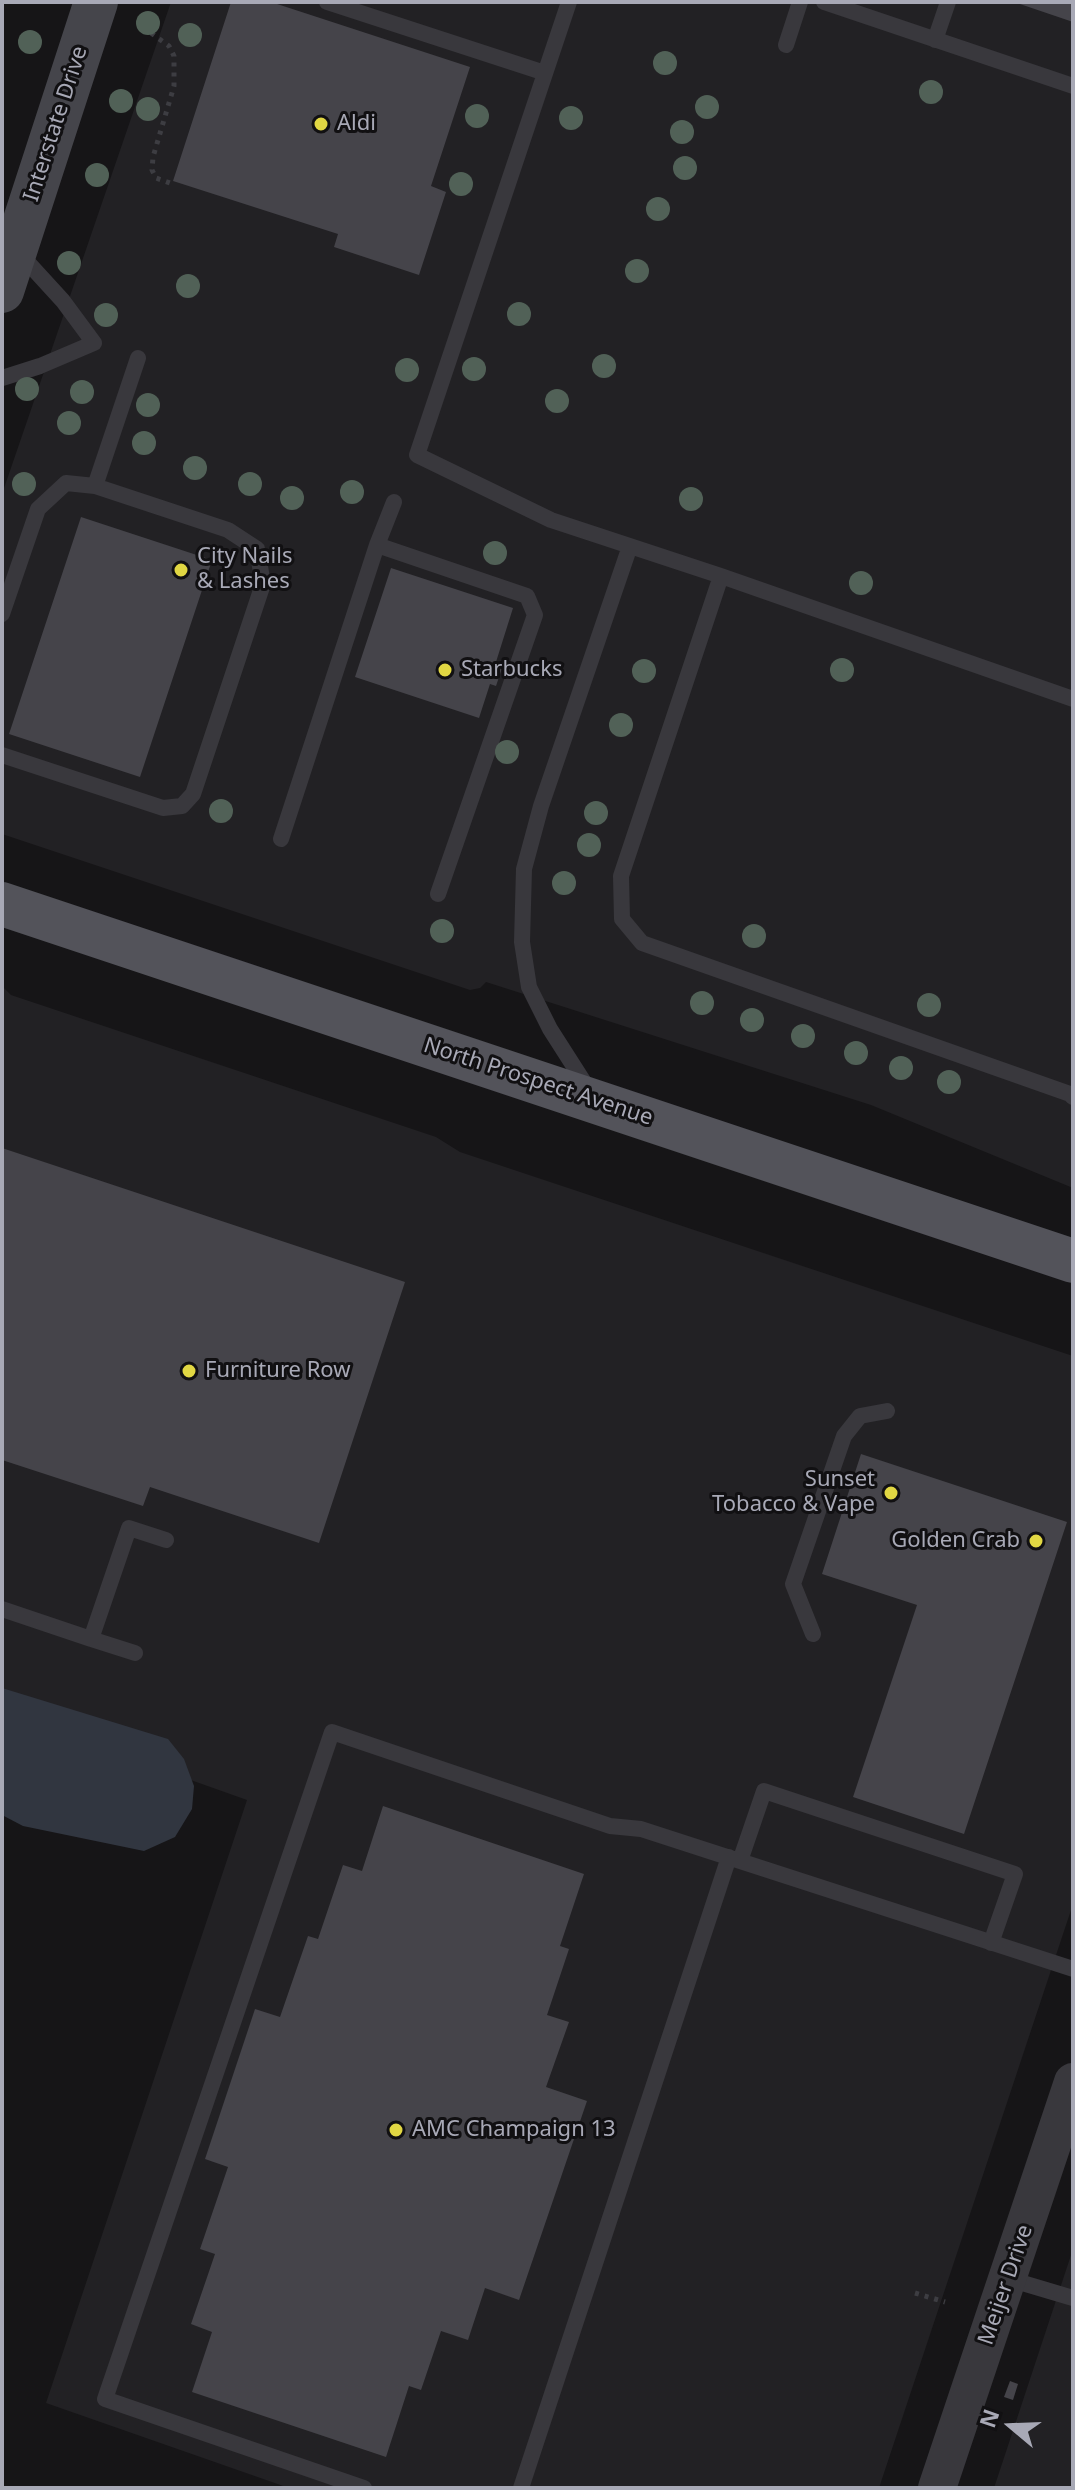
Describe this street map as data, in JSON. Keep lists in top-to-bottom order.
{
  "streets": {
    "main road": ["Interstate Drive", "North Prospect Avenue"],
    "street": ["Meijer Drive"]
  },
  "places": [
    "Aldi",
    "City Nails & Lashes",
    "Starbucks",
    "Furniture Row",
    "Sunset Tobacco & Vape",
    "Golden Crab",
    "AMC Champaign 13"
  ],
  "north": "left"
}
